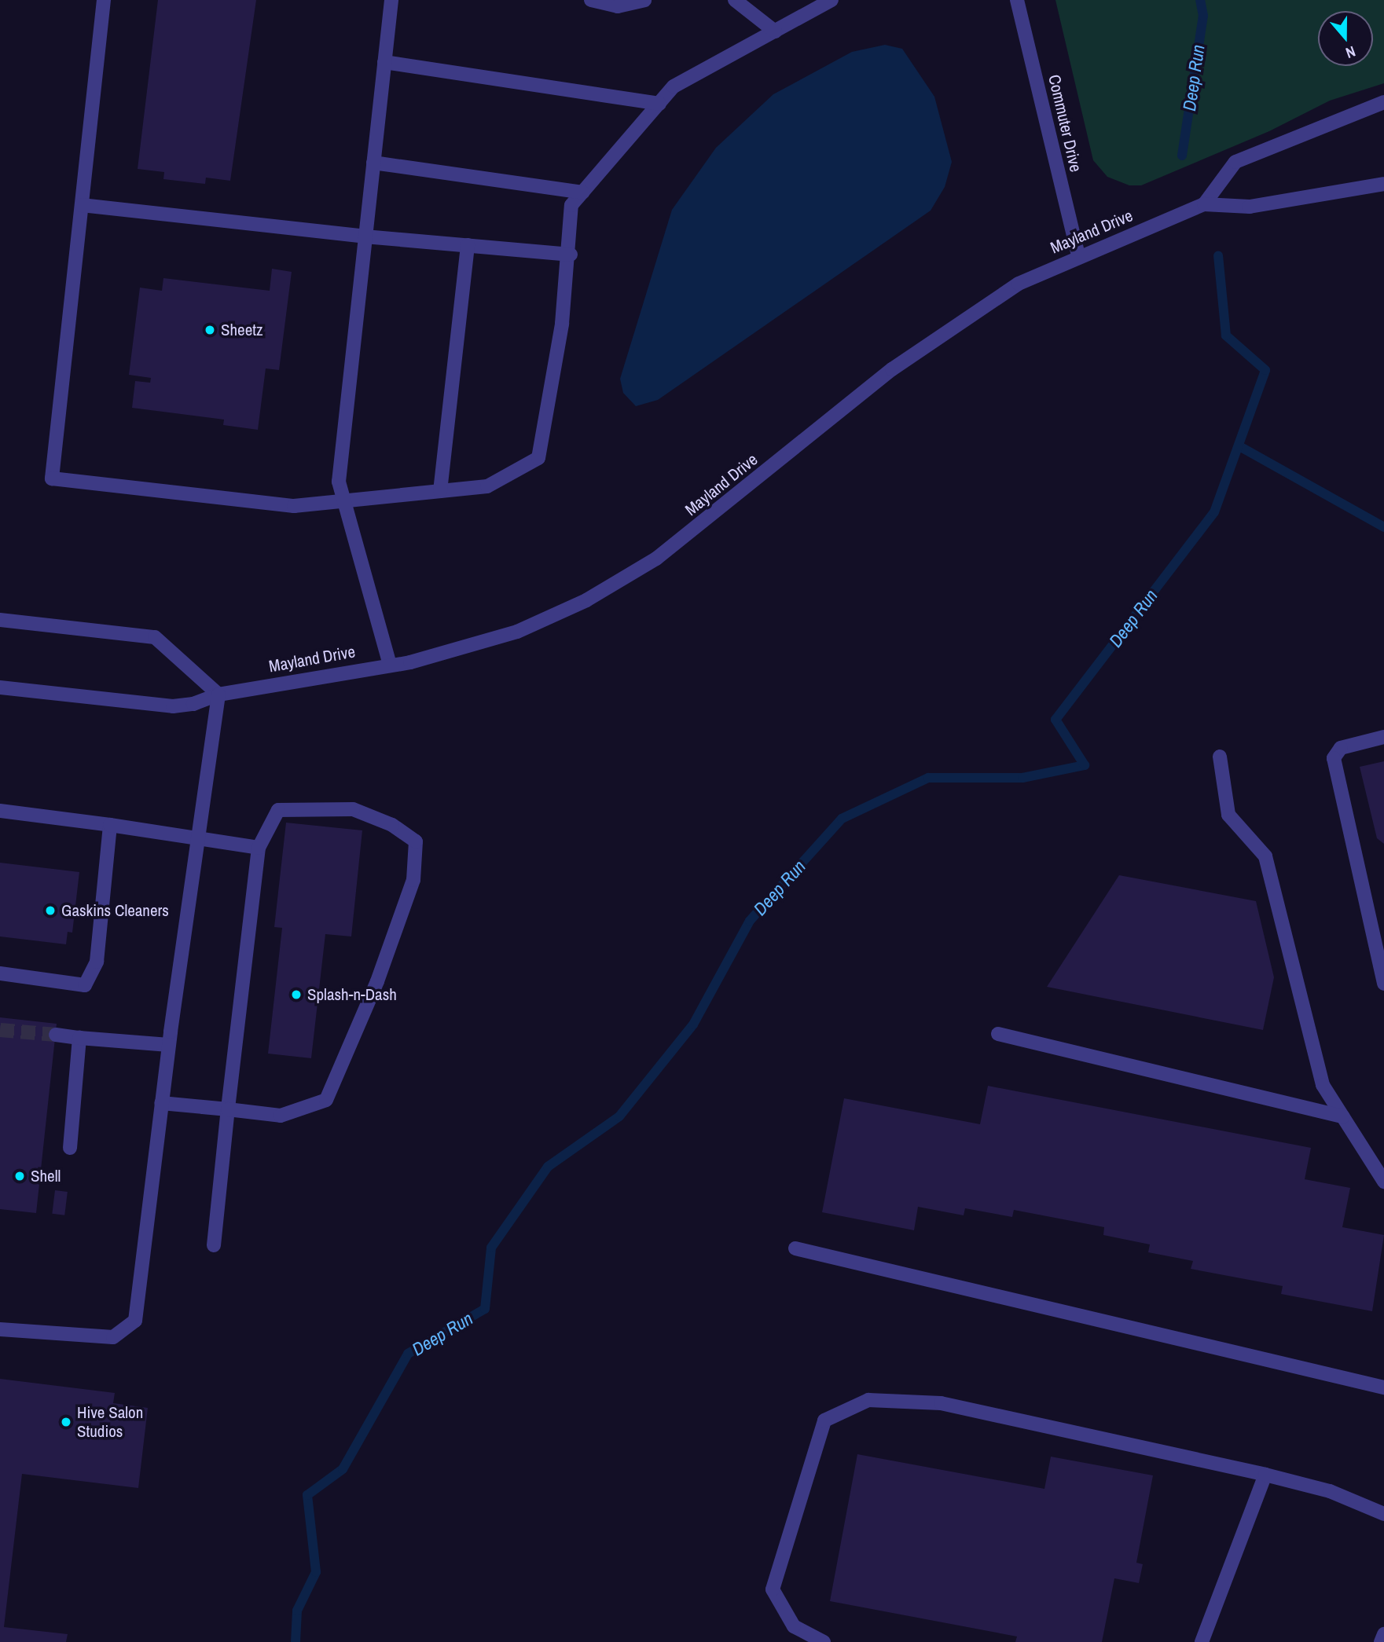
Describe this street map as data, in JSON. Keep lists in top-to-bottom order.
{
  "streets": {
    "street": ["Commuter Drive", "Mayland Drive"]
  },
  "crossings": [
    ["Commuter Drive", "Mayland Drive"]
  ],
  "water": ["Deep Run"],
  "places": [
    "Sheetz",
    "Gaskins Cleaners",
    "Splash-n-Dash",
    "Shell",
    "Hive Salon Studios"
  ],
  "north": "bottom"
}
